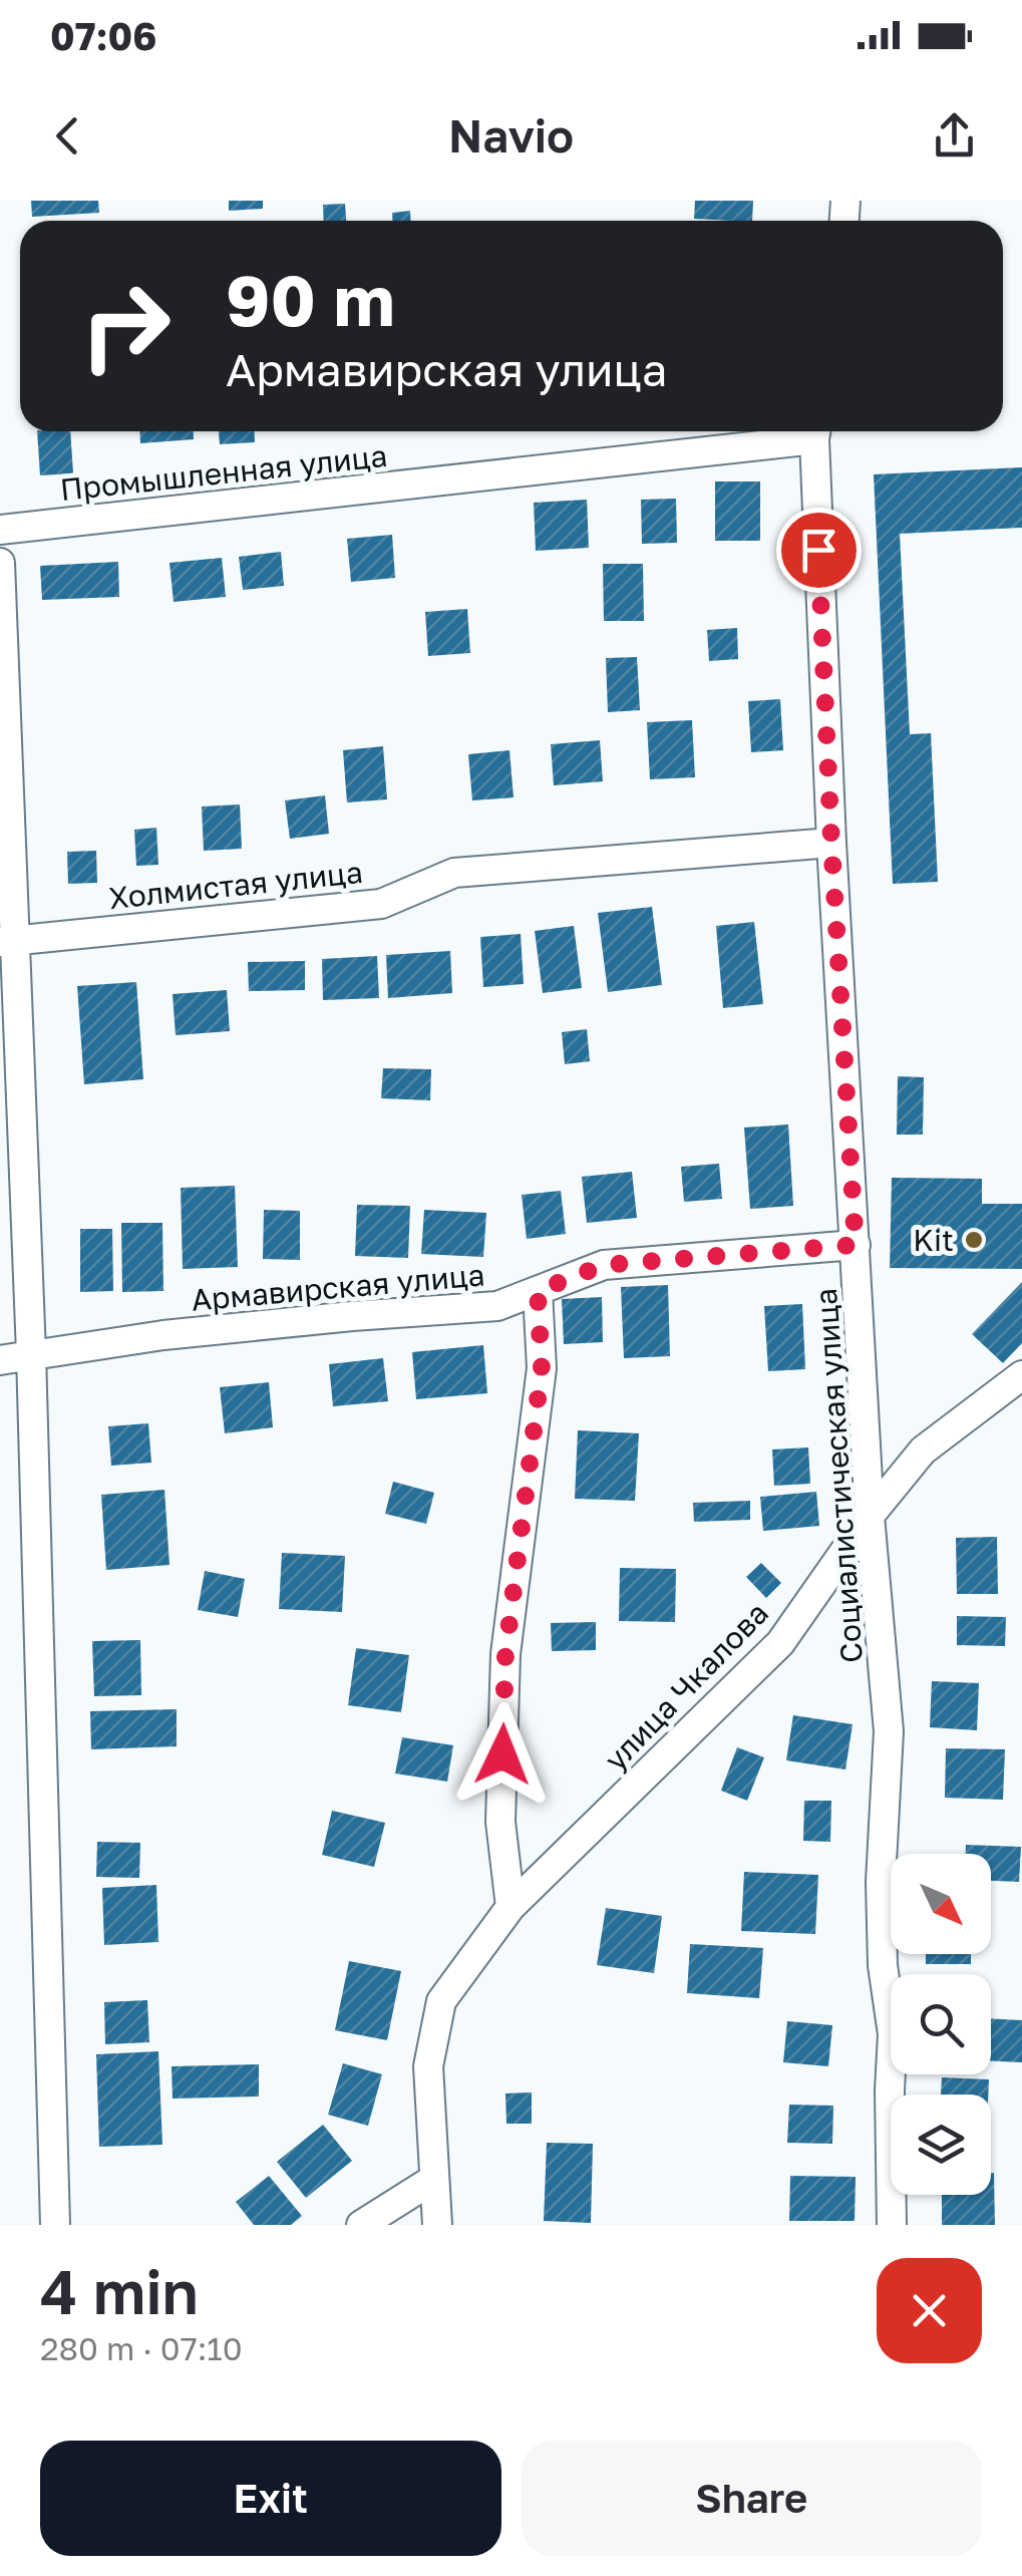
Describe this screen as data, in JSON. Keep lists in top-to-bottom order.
{
  "streets": {
    "street": [
      "Промышленная улица",
      "Холмистая улица",
      "Армавирская улица",
      "Социалистическая улица",
      "улица Чкалова"
    ]
  },
  "crossings": [
    ["Холмистая улица", "Социалистическая улица"],
    ["Армавирская улица", "Социалистическая улица"],
    ["Социалистическая улица", "улица Чкалова"]
  ],
  "places": ["Kit"],
  "north": "bottom right",
  "page": {
    "status": "07:06",
    "header": "Navio",
    "turn": ["90 m", "Армавирская улица"],
    "heading": ["4 min", "280 m · 07:10"],
    "buttons": ["Exit", "Share"]
  }
}
